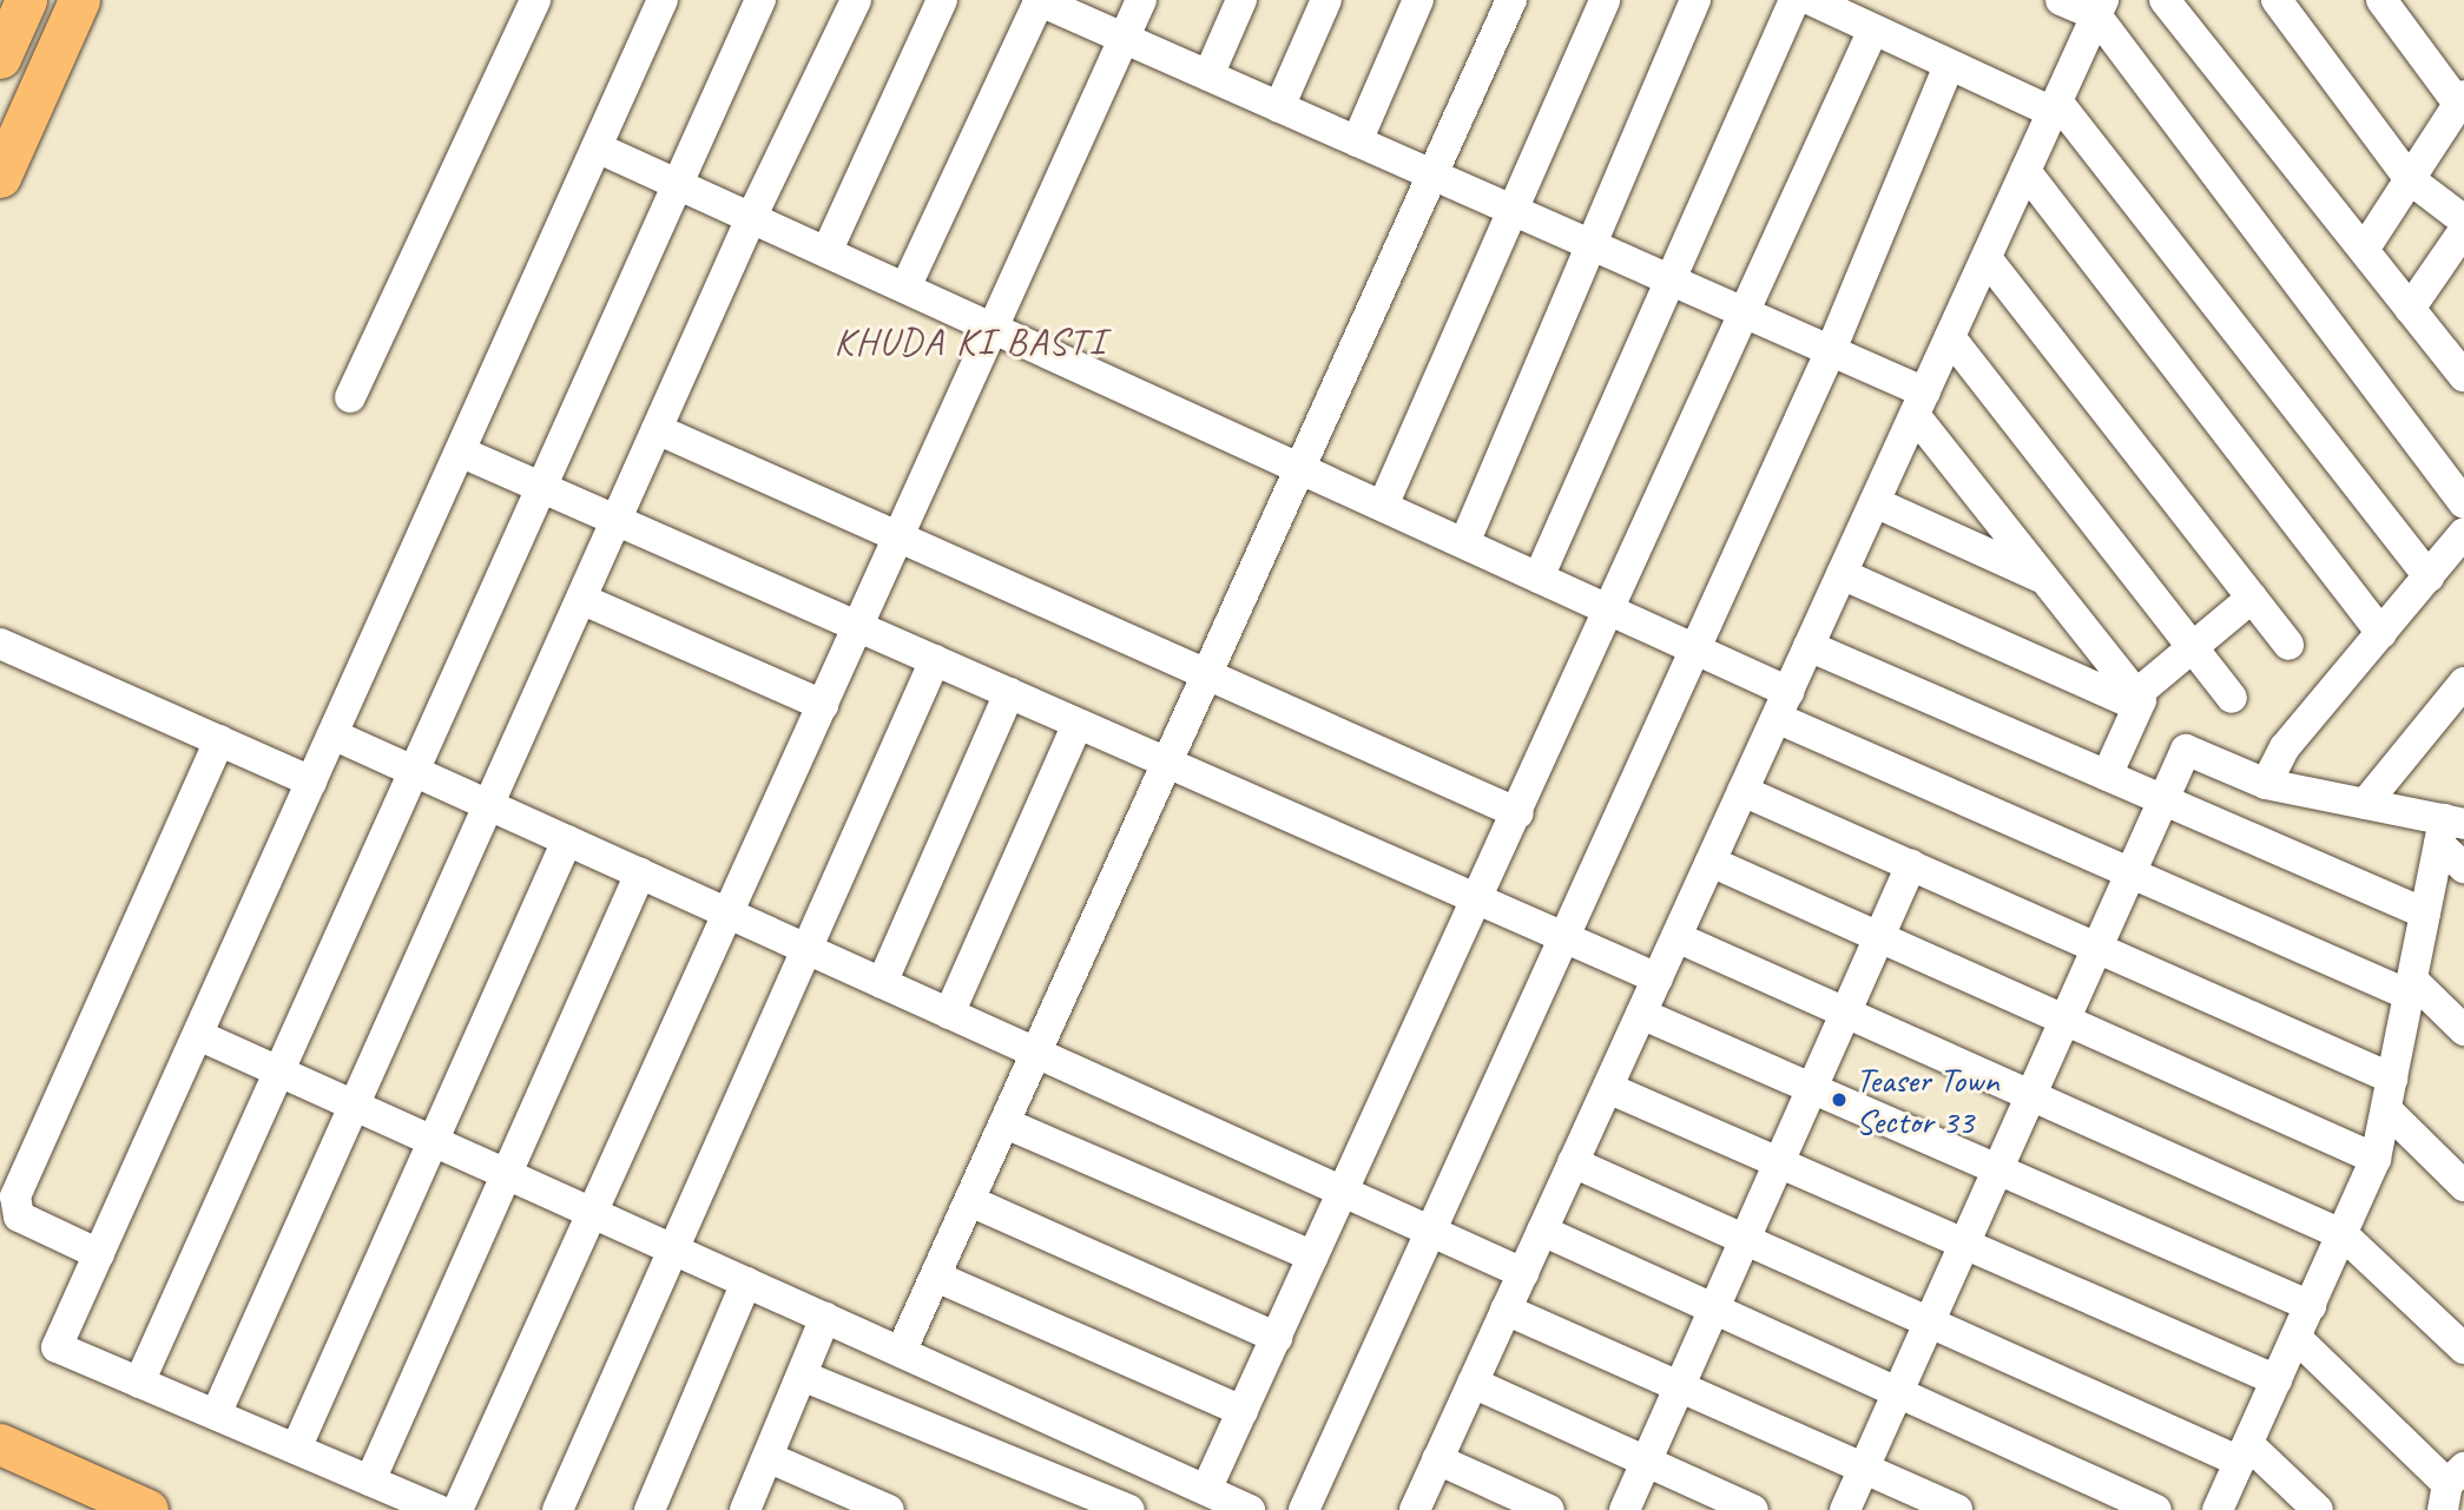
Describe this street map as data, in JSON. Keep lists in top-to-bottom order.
{
  "districts": ["KHUDA KI BASTI"],
  "places": ["Teaser Town Sector 33"]
}
